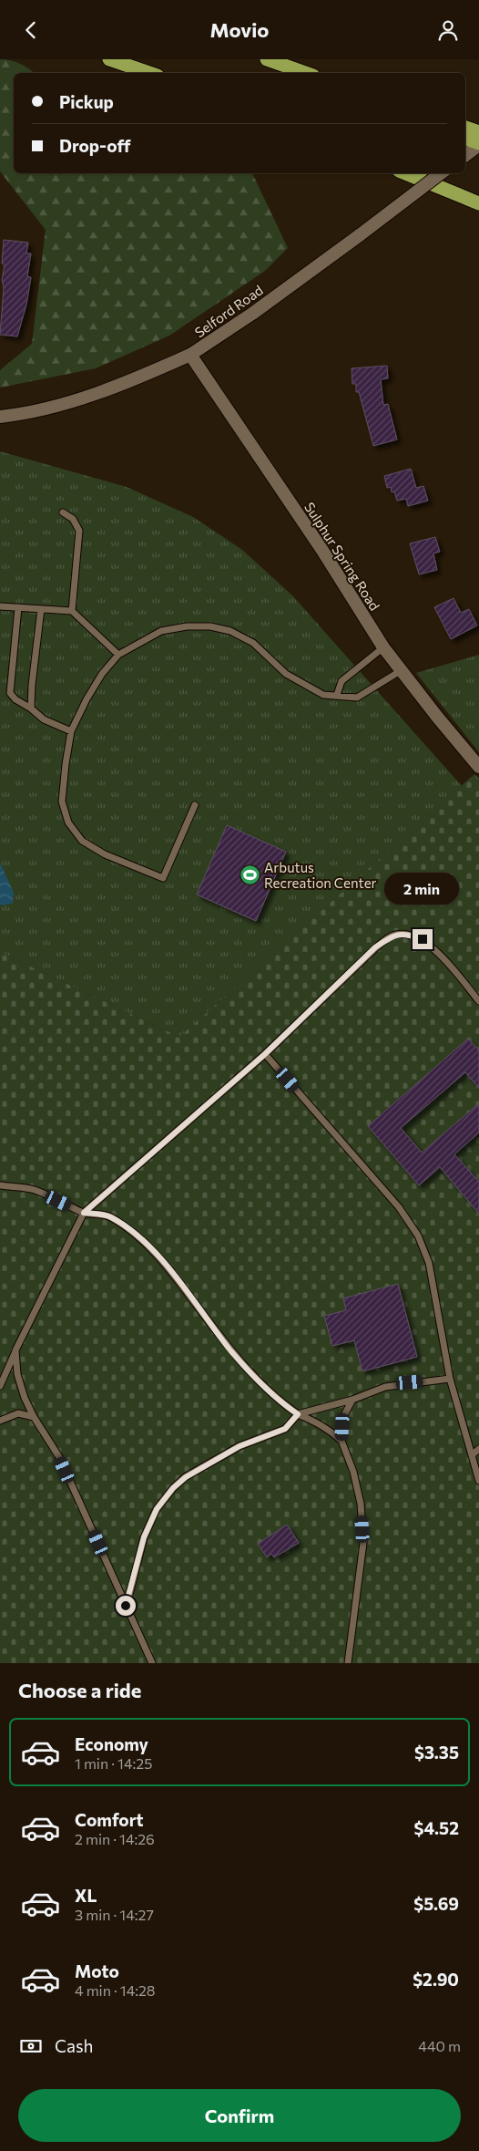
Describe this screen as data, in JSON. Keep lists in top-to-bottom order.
{
  "streets": {
    "main road": ["Selford Road", "Sulphur Spring Road"]
  },
  "crossings": [
    ["Selford Road", "Sulphur Spring Road"]
  ],
  "places": {
    "sports": ["Arbutus Recreation Center"]
  },
  "page": {
    "header": "Movio",
    "banner": ["Pickup", "Drop-off"],
    "bubble": "2 min",
    "heading": "Choose a ride",
    "list": [
      {
        "name": "Economy",
        "note": "1 min · 14:25",
        "value": "$3.35"
      },
      {
        "name": "Comfort",
        "note": "2 min · 14:26",
        "value": "$4.52"
      },
      {
        "name": "XL",
        "note": "3 min · 14:27",
        "value": "$5.69"
      },
      {
        "name": "Moto",
        "note": "4 min · 14:28",
        "value": "$2.90"
      }
    ],
    "pay": ["Cash", "440 m"],
    "buttons": "Confirm"
  }
}
